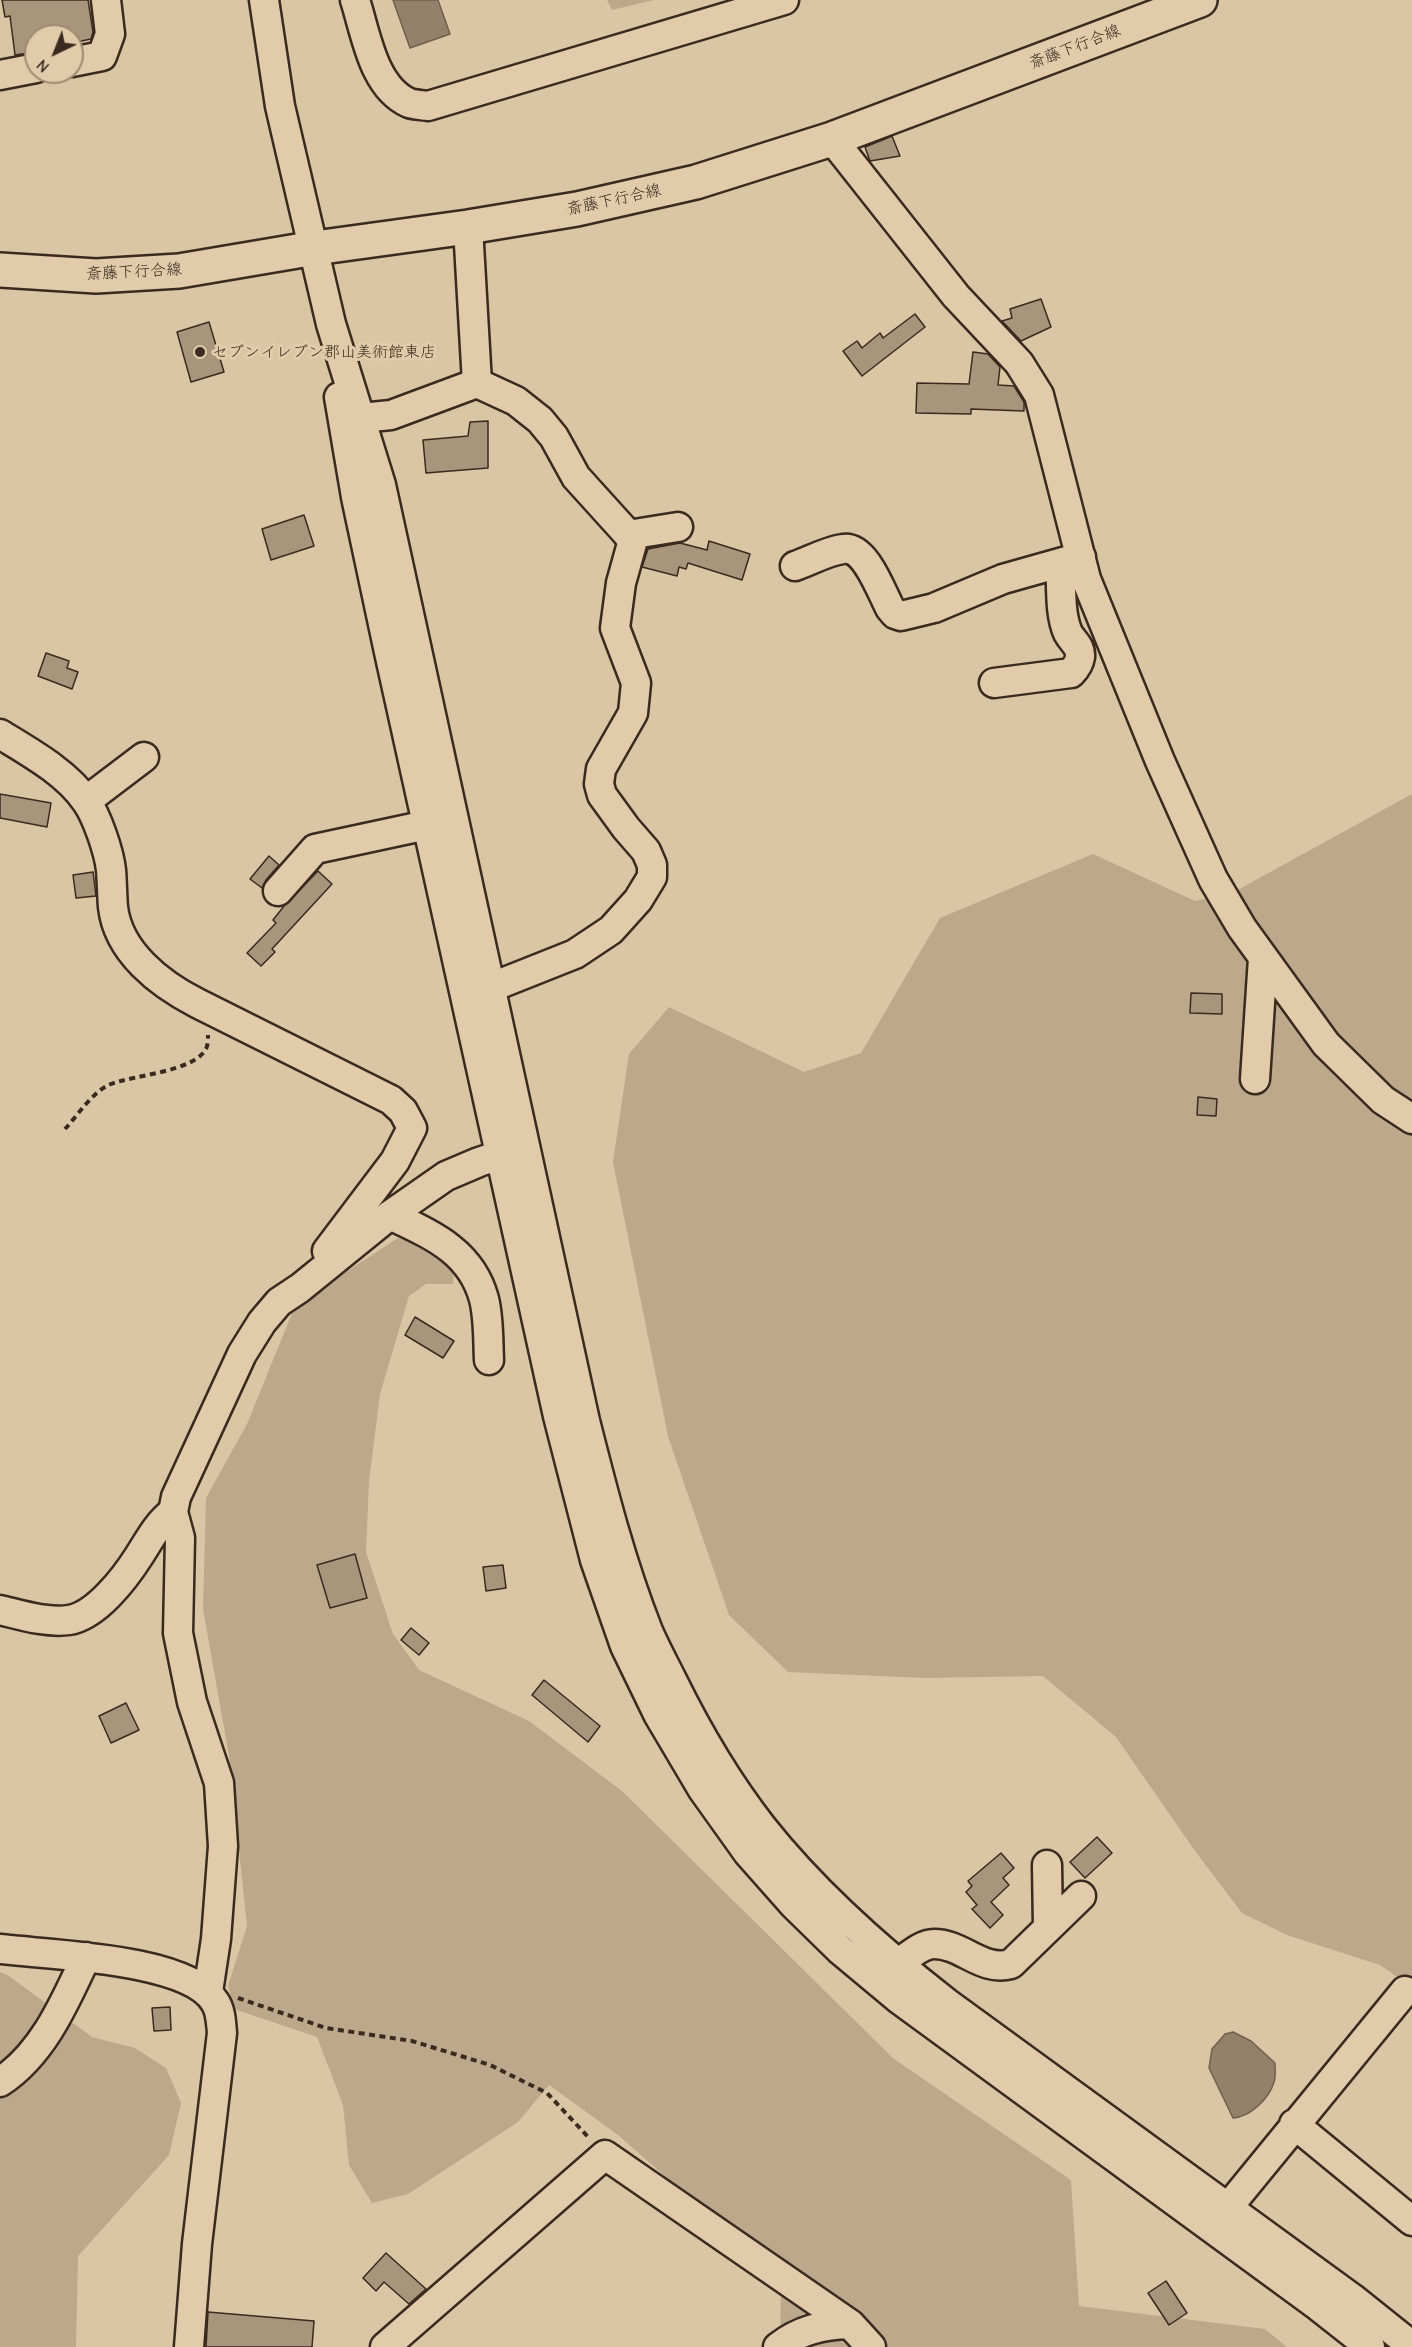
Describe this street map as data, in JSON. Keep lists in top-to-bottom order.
{
  "streets": {
    "main road": ["斎藤下行合線"]
  },
  "places": ["セブンイレブン郡山美術館東店"],
  "north": "bottom left"
}
